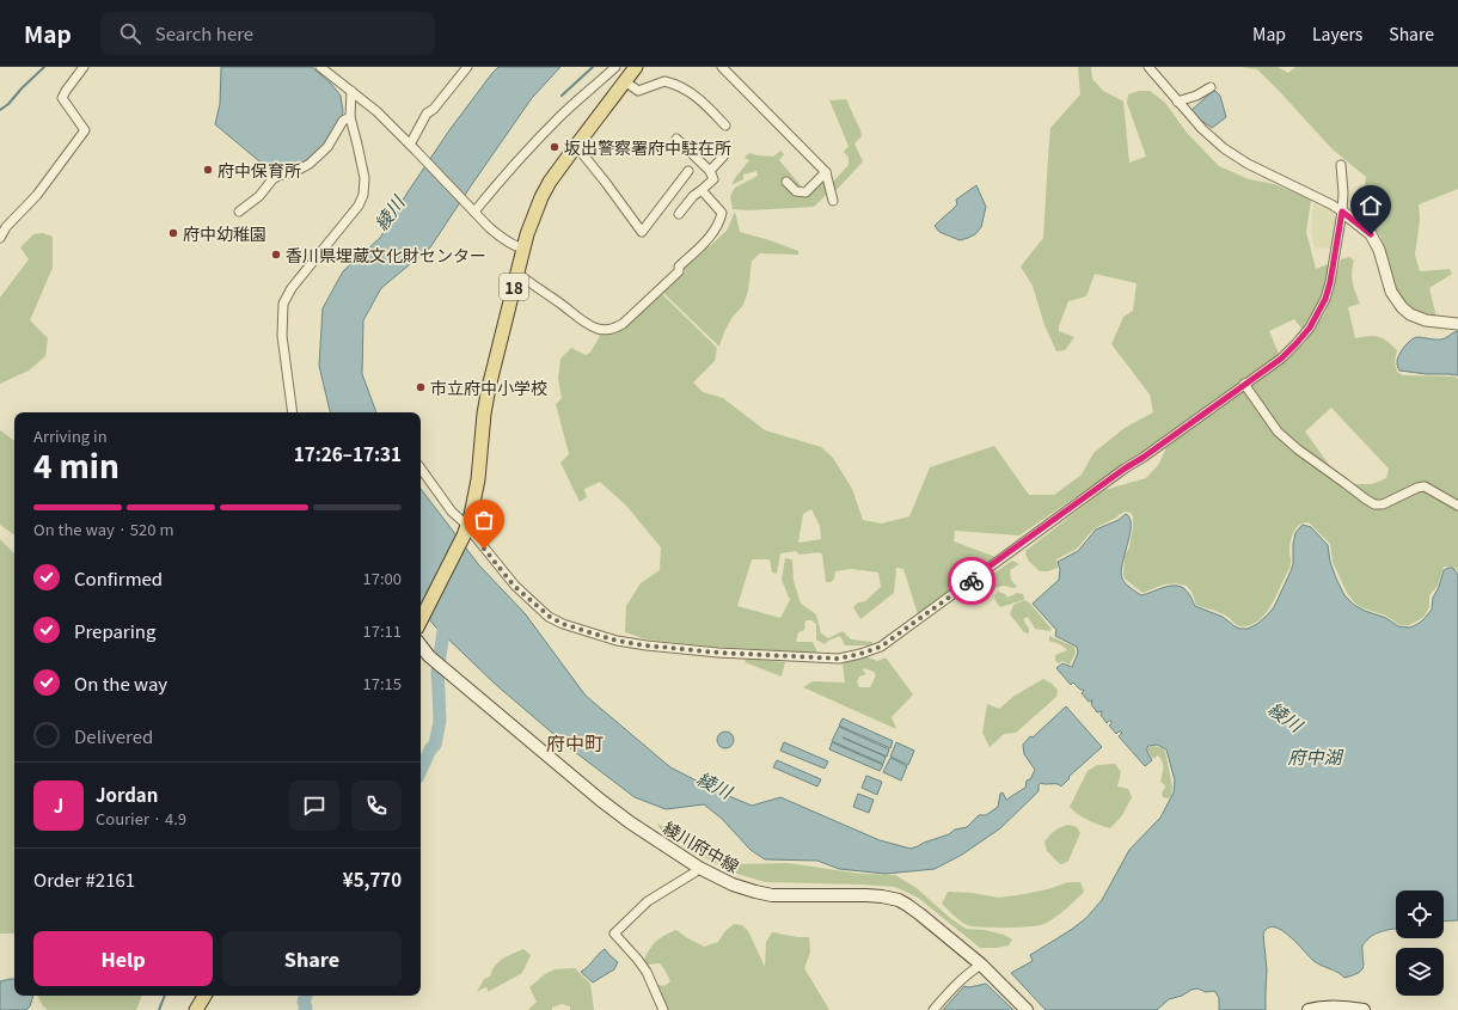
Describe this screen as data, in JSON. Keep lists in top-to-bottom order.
{
  "streets": {
    "main road": ["18", "綾川府中線"]
  },
  "districts": ["府中町"],
  "water": ["綾川", "府中湖"],
  "places": [
    "坂出警察署府中駐在所",
    "府中保育所",
    "府中幼稚園",
    "香川県埋蔵文化財センター",
    "市立府中小学校"
  ],
  "page": {
    "header": "Map",
    "search": "Search here",
    "nav": ["Map", "Layers", "Share"],
    "heading": ["4 min", "Arriving in", "17:26–17:31"],
    "panel": [
      "Jordan",
      "Courier · 4.9",
      "Order #2161",
      "¥5,770"
    ],
    "bar": "On the way · 520 m",
    "list": [
      ["Confirmed", "17:00"],
      ["Preparing", "17:11"],
      ["On the way", "17:15"],
      "Delivered"
    ],
    "round": "J",
    "buttons": ["Help", "Share"]
  }
}
